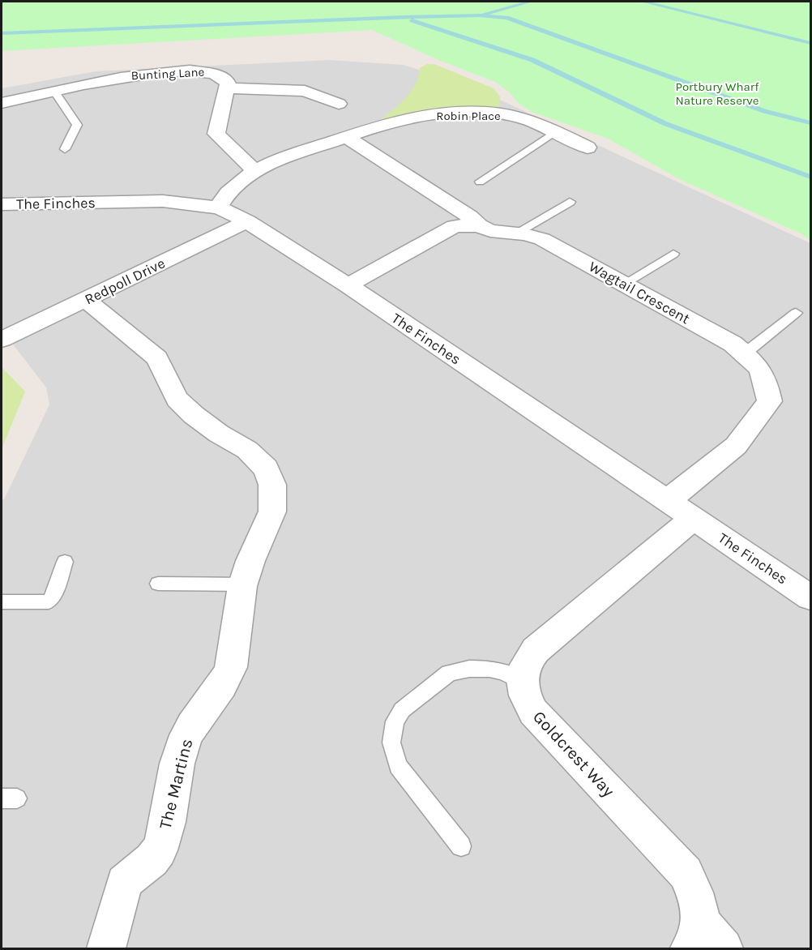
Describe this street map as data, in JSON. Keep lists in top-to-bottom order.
{
  "streets": {
    "street": [
      "Bunting Lane",
      "Robin Place",
      "The Finches",
      "Redpoll Drive",
      "Wagtail Crescent",
      "Goldcrest Way",
      "The Martins"
    ]
  },
  "crossings": [
    ["Robin Place", "The Finches"],
    ["The Finches", "Redpoll Drive"],
    ["The Finches", "Wagtail Crescent"],
    ["Redpoll Drive", "The Martins"]
  ],
  "parks": ["Portbury Wharf Nature Reserve"]
}
